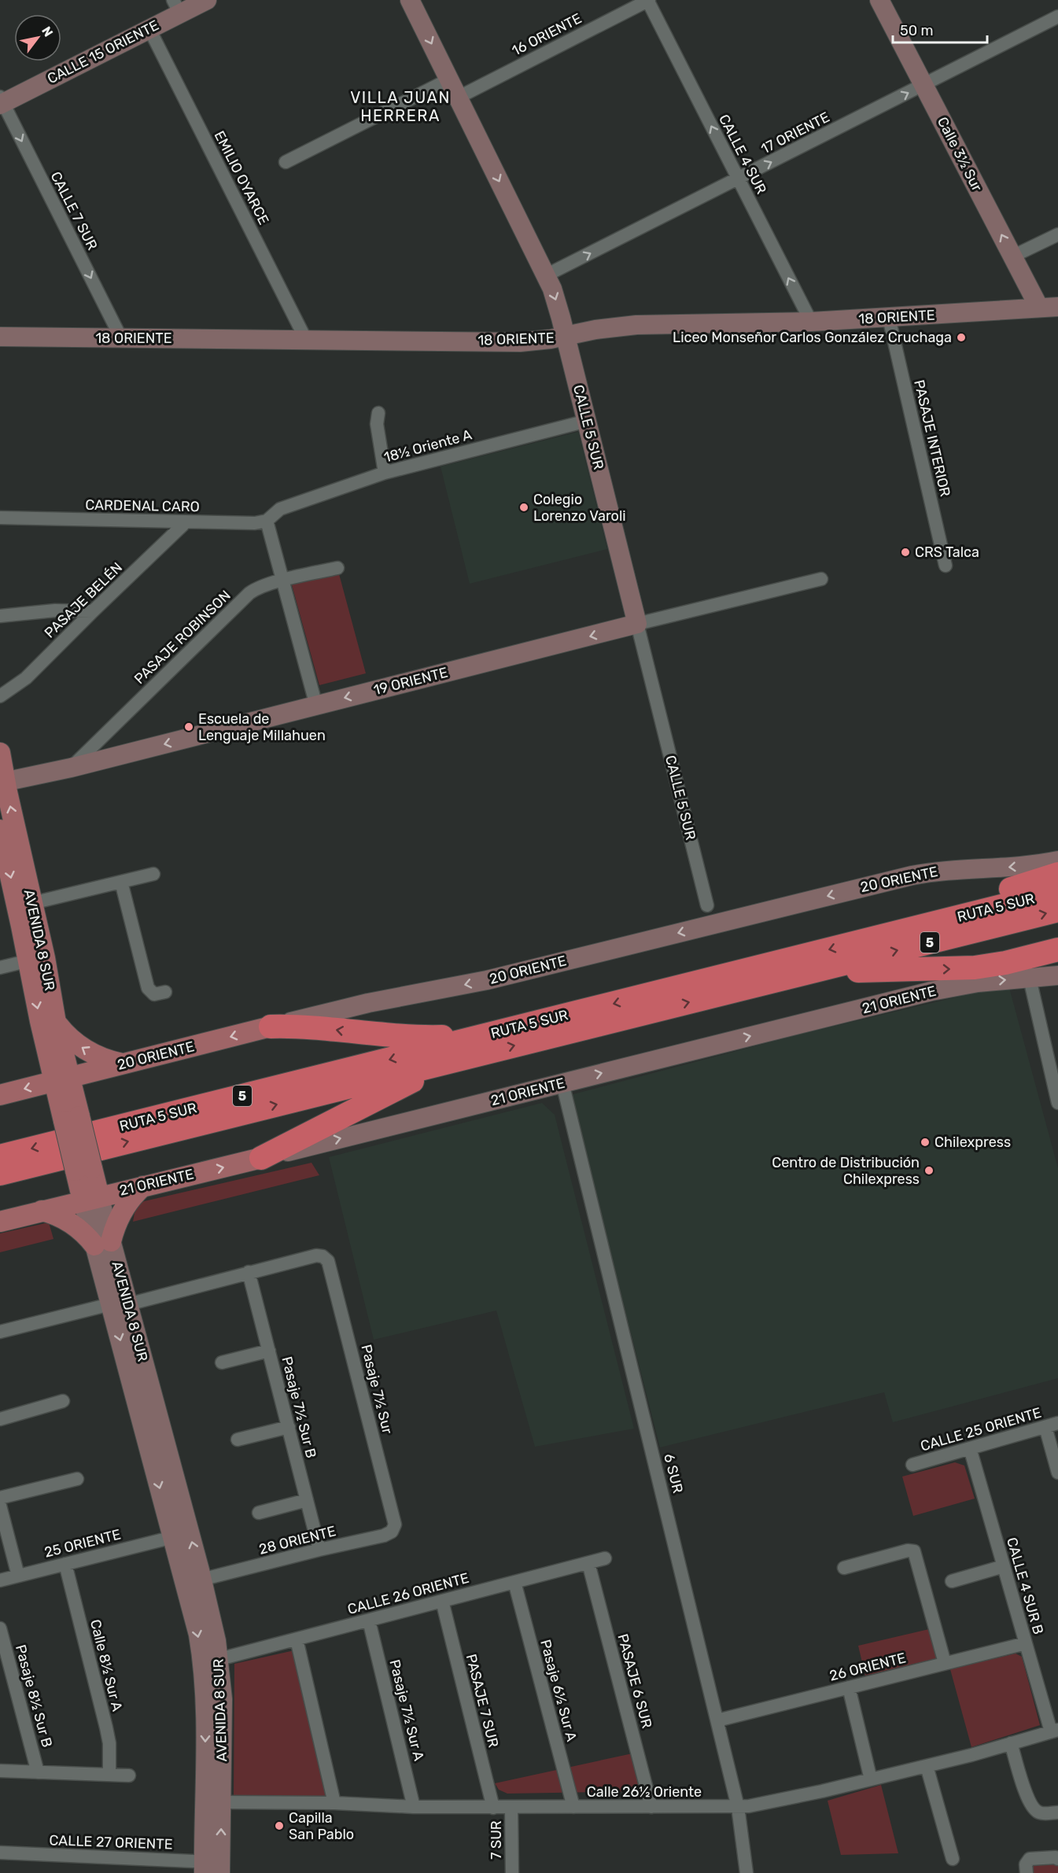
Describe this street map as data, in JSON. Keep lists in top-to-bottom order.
{
  "streets": {
    "highway": ["RUTA 5 SUR", "5"],
    "main road": [
      "CALLE 15 ORIENTE",
      "Calle 3½ Sur",
      "18 ORIENTE",
      "CALLE 5 SUR",
      "19 ORIENTE",
      "20 ORIENTE",
      "AVENIDA 8 SUR",
      "21 ORIENTE"
    ],
    "street": [
      "16 ORIENTE",
      "17 ORIENTE",
      "CALLE 4 SUR",
      "EMILIO OYARCE",
      "CALLE 7 SUR",
      "PASAJE INTERIOR",
      "18½ Oriente A",
      "CARDENAL CARO",
      "PASAJE BELÉN",
      "PASAJE ROBINSON",
      "Pasaje 7½ Sur",
      "Pasaje 7½ Sur B",
      "CALLE 25 ORIENTE",
      "6 SUR",
      "28 ORIENTE",
      "25 ORIENTE",
      "CALLE 4 SUR B",
      "CALLE 26 ORIENTE",
      "Calle 8½ Sur A",
      "26 ORIENTE",
      "PASAJE 6 SUR",
      "Pasaje 6½ Sur A",
      "Pasaje 8½ Sur B",
      "PASAJE 7 SUR",
      "Pasaje 7½ Sur A",
      "Calle 26½ Oriente",
      "7 SUR",
      "CALLE 27 ORIENTE"
    ]
  },
  "crossings": [
    ["16 ORIENTE", "CALLE 4 SUR"],
    ["16 ORIENTE", "CALLE 5 SUR"],
    ["CALLE 15 ORIENTE", "EMILIO OYARCE"],
    ["CALLE 15 ORIENTE", "CALLE 7 SUR"],
    ["17 ORIENTE", "CALLE 4 SUR"],
    ["17 ORIENTE", "Calle 3½ Sur"],
    ["17 ORIENTE", "CALLE 5 SUR"],
    ["CALLE 4 SUR", "18 ORIENTE"],
    ["Calle 3½ Sur", "18 ORIENTE"],
    ["EMILIO OYARCE", "18 ORIENTE"],
    ["CALLE 7 SUR", "18 ORIENTE"],
    ["18 ORIENTE", "CALLE 5 SUR"],
    ["18 ORIENTE", "PASAJE INTERIOR"],
    ["CALLE 5 SUR", "18½ Oriente A"],
    ["CALLE 5 SUR", "19 ORIENTE"],
    ["18½ Oriente A", "CARDENAL CARO"],
    ["CARDENAL CARO", "PASAJE BELÉN"],
    ["PASAJE ROBINSON", "19 ORIENTE"],
    ["19 ORIENTE", "AVENIDA 8 SUR"],
    ["20 ORIENTE", "AVENIDA 8 SUR"],
    ["AVENIDA 8 SUR", "21 ORIENTE"],
    ["AVENIDA 8 SUR", "28 ORIENTE"],
    ["AVENIDA 8 SUR", "25 ORIENTE"],
    ["AVENIDA 8 SUR", "CALLE 26 ORIENTE"],
    ["AVENIDA 8 SUR", "Calle 26½ Oriente"],
    ["AVENIDA 8 SUR", "CALLE 27 ORIENTE"],
    ["21 ORIENTE", "6 SUR"],
    ["Pasaje 7½ Sur", "Pasaje 7½ Sur B"],
    ["Pasaje 7½ Sur", "28 ORIENTE"],
    ["Pasaje 7½ Sur B", "28 ORIENTE"],
    ["CALLE 25 ORIENTE", "CALLE 4 SUR B"],
    ["6 SUR", "26 ORIENTE"],
    ["6 SUR", "Calle 26½ Oriente"],
    ["25 ORIENTE", "Calle 8½ Sur A"],
    ["CALLE 4 SUR B", "26 ORIENTE"],
    ["CALLE 4 SUR B", "Calle 26½ Oriente"],
    ["CALLE 26 ORIENTE", "PASAJE 6 SUR"],
    ["CALLE 26 ORIENTE", "Pasaje 6½ Sur A"],
    ["CALLE 26 ORIENTE", "PASAJE 7 SUR"],
    ["CALLE 26 ORIENTE", "Pasaje 7½ Sur A"],
    ["PASAJE 6 SUR", "Calle 26½ Oriente"],
    ["Pasaje 6½ Sur A", "Calle 26½ Oriente"],
    ["PASAJE 7 SUR", "Calle 26½ Oriente"],
    ["Pasaje 7½ Sur A", "Calle 26½ Oriente"],
    ["Calle 26½ Oriente", "7 SUR"]
  ],
  "one_way": [
    "17 ORIENTE",
    "CALLE 4 SUR",
    "Calle 3½ Sur",
    "CALLE 7 SUR",
    "CALLE 5 SUR",
    "19 ORIENTE",
    "20 ORIENTE",
    "21 ORIENTE"
  ],
  "districts": ["VILLA JUAN HERRERA"],
  "places": [
    "Liceo Monseñor Carlos González Cruchaga",
    "Colegio Lorenzo Varoli",
    "CRS Talca",
    "Escuela de Lenguaje Millahuen",
    "Chilexpress",
    "Centro de Distribución Chilexpress",
    "Capilla San Pablo"
  ],
  "scale_bar": "50 m",
  "north": "top right"
}
